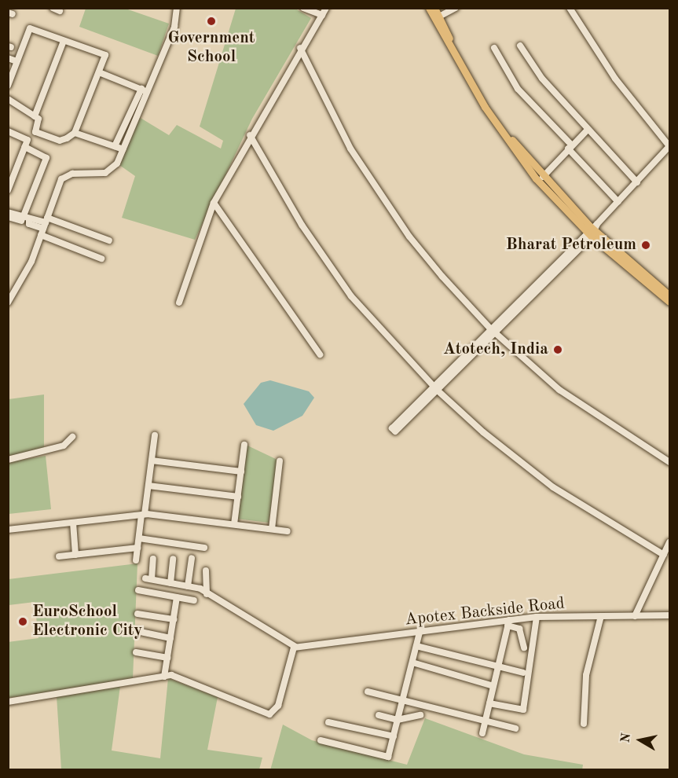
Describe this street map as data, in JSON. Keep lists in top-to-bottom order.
{
  "streets": {
    "street": ["Apotex Backside Road"]
  },
  "places": [
    "Government School",
    "Bharat Petroleum",
    "Atotech, India",
    "EuroSchool Electronic City"
  ],
  "north": "left"
}
